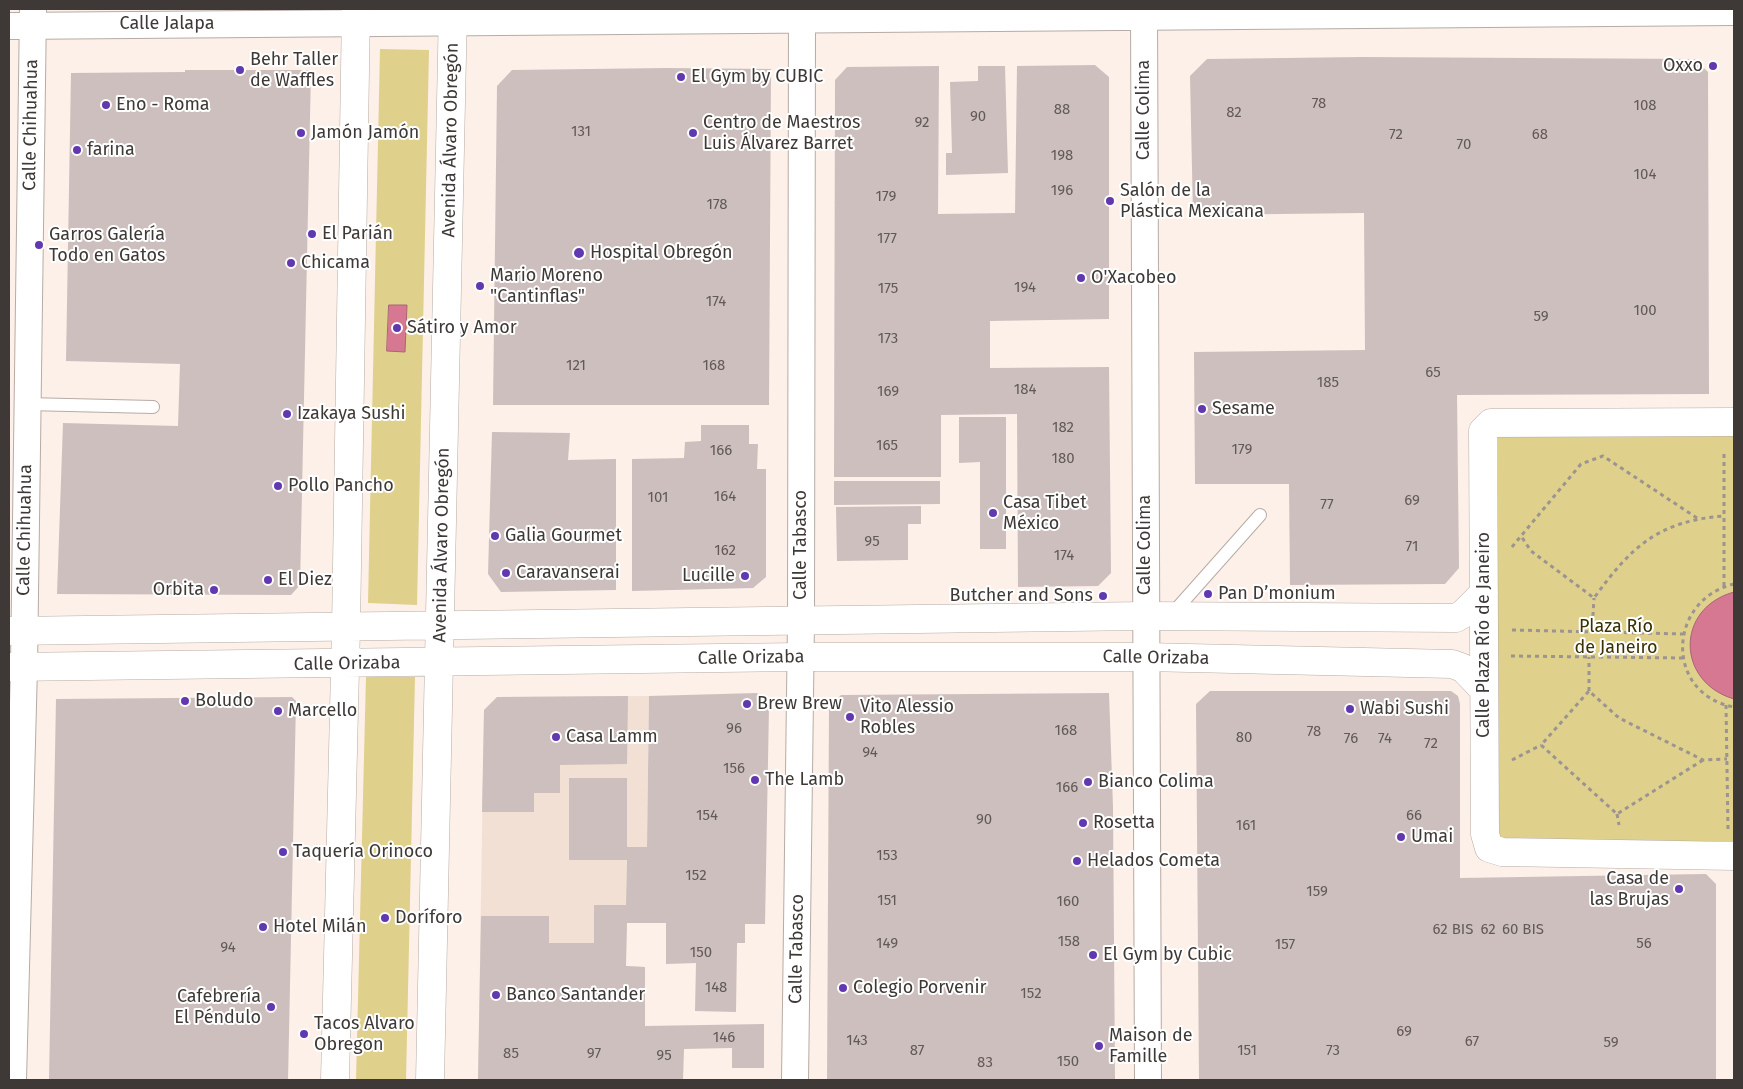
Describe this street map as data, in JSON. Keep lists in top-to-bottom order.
{
  "streets": {
    "street": [
      "Calle Jalapa",
      "Calle Colima",
      "Calle Chihuahua",
      "Avenida Álvaro Obregón",
      "Calle Tabasco",
      "Calle Plaza Río de Janeiro",
      "Calle Orizaba"
    ]
  },
  "crossings": [
    ["Calle Jalapa", "Calle Colima"],
    ["Calle Jalapa", "Calle Chihuahua"],
    ["Calle Jalapa", "Avenida Álvaro Obregón"],
    ["Calle Jalapa", "Calle Tabasco"],
    ["Calle Colima", "Calle Orizaba"],
    ["Calle Chihuahua", "Calle Orizaba"],
    ["Avenida Álvaro Obregón", "Calle Orizaba"],
    ["Calle Tabasco", "Calle Orizaba"],
    ["Calle Plaza Río de Janeiro", "Calle Orizaba"]
  ],
  "parks": ["Plaza Río de Janeiro"],
  "places": [
    "Oxxo",
    "Behr Taller de Waffles",
    "El Gym by CUBIC",
    "Eno - Roma",
    "Jamón Jamón",
    "Centro de Maestros Luis Álvarez Barret",
    "farina",
    "Salón de la Plástica Mexicana",
    "El Parián",
    "Garros Galería Todo en Gatos",
    "Hospital Obregón",
    "Chicama",
    "O'Xacobeo",
    "Mario Moreno \"Cantinflas\"",
    "Sátiro y Amor",
    "Sesame",
    "Izakaya Sushi",
    "Pollo Pancho",
    "Casa Tibet México",
    "Galia Gourmet",
    "Caravanserai",
    "Lucille",
    "El Diez",
    "Orbita",
    "Pan D’monium",
    "Butcher and Sons",
    "Boludo",
    "Brew Brew",
    "Wabi Sushi",
    "Marcello",
    "Vito Alessio Robles",
    "Casa Lamm",
    "The Lamb",
    "Bianco Colima",
    "Rosetta",
    "Umai",
    "Taquería Orinoco",
    "Helados Cometa",
    "Casa de las Brujas",
    "Doríforo",
    "Hotel Milán",
    "El Gym by Cubic",
    "Colegio Porvenir",
    "Banco Santander",
    "Cafebrería El Péndulo",
    "Tacos Alvaro Obregon",
    "Maison de Famille"
  ],
  "house_numbers": [
    "78",
    "108",
    "88",
    "82",
    "90",
    "92",
    "131",
    "72",
    "68",
    "70",
    "198",
    "104",
    "196",
    "179",
    "178",
    "177",
    "194",
    "175",
    "174",
    "100",
    "59",
    "173",
    "121",
    "168",
    "65",
    "185",
    "184",
    "169",
    "182",
    "165",
    "179",
    "166",
    "180",
    "164",
    "101",
    "69",
    "77",
    "95",
    "71",
    "162",
    "174",
    "96",
    "168",
    "78",
    "80",
    "76",
    "74",
    "72",
    "94",
    "156",
    "166",
    "154",
    "66",
    "90",
    "161",
    "153",
    "152",
    "159",
    "151",
    "160",
    "62 BIS",
    "62",
    "60 BIS",
    "158",
    "149",
    "56",
    "157",
    "94",
    "150",
    "148",
    "152",
    "69",
    "146",
    "143",
    "67",
    "59",
    "87",
    "151",
    "73",
    "85",
    "97",
    "95",
    "150",
    "83"
  ]
}
